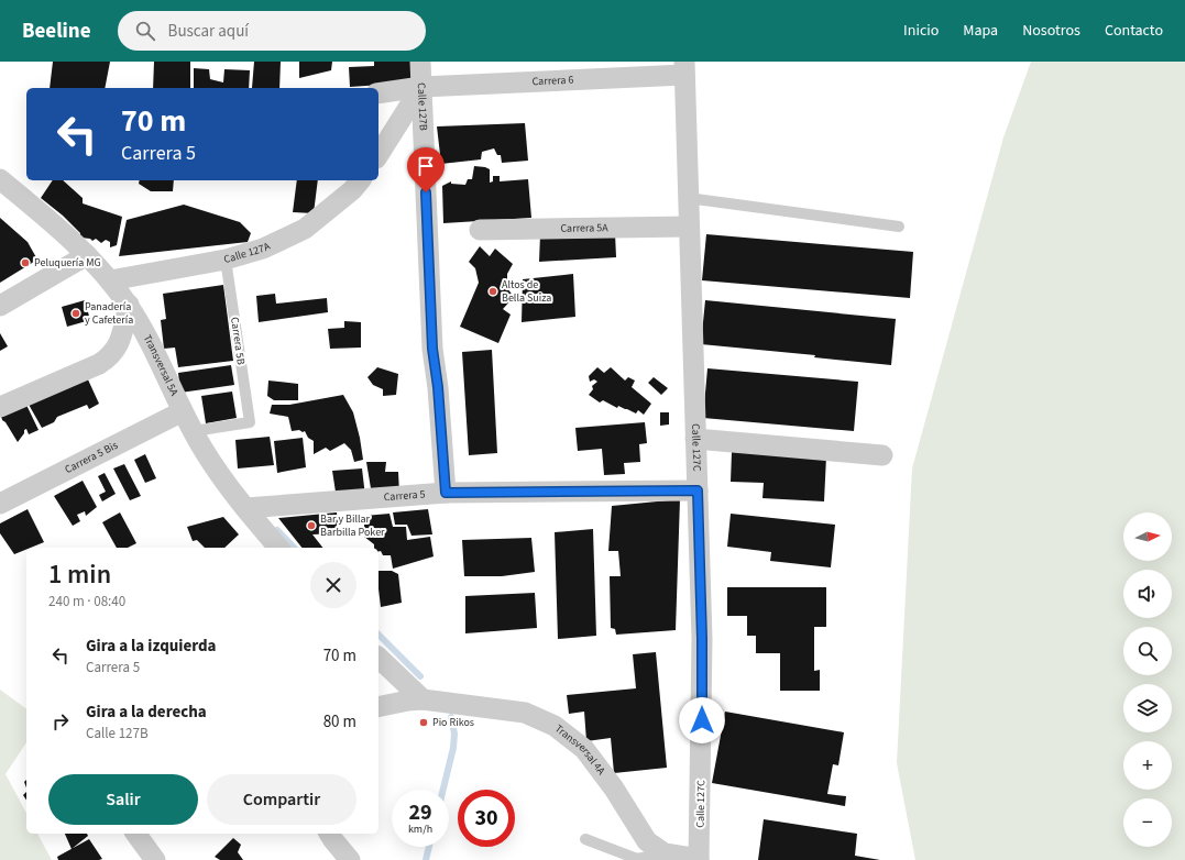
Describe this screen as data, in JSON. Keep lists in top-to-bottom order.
{
  "streets": {
    "street": [
      "Carrera 6",
      "Calle 127B",
      "Carrera 5A",
      "Calle 127A",
      "Transversal 5A",
      "Calle 127C",
      "Carrera 5 Bis",
      "Carrera 5",
      "Transversal 4A"
    ],
    "lane": ["Carrera 5B"]
  },
  "crossings": [
    ["Carrera 6", "Calle 127B"],
    ["Carrera 6", "Calle 127C"],
    ["Calle 127B", "Carrera 5"],
    ["Carrera 5A", "Calle 127C"],
    ["Calle 127A", "Carrera 5B"],
    ["Calle 127A", "Transversal 5A"],
    ["Carrera 5B", "Transversal 5A"],
    ["Transversal 5A", "Carrera 5 Bis"],
    ["Transversal 5A", "Carrera 5"],
    ["Calle 127C", "Carrera 5"],
    ["Calle 127C", "Transversal 4A"]
  ],
  "places": [
    "Peluquería MG",
    "Altos de Bella Suiza",
    "Panadería y Cafetería",
    "Bar y Billar Barbilla Poker",
    "Pio Rikos"
  ],
  "north": "right",
  "page": {
    "header": "Beeline",
    "search": "Buscar aquí",
    "nav": [
      "Inicio",
      "Mapa",
      "Nosotros",
      "Contacto"
    ],
    "turn": ["70 m", "Carrera 5"],
    "map_buttons": ["+", "−"],
    "heading": ["1 min", "240 m · 08:40"],
    "list": [
      {
        "name": "Gira a la izquierda",
        "note": "Carrera 5",
        "value": "70 m"
      },
      {
        "name": "Gira a la derecha",
        "note": "Calle 127B",
        "value": "80 m"
      }
    ],
    "buttons": ["Salir", "Compartir"],
    "speed": "29 km/h",
    "limit": "30"
  }
}
